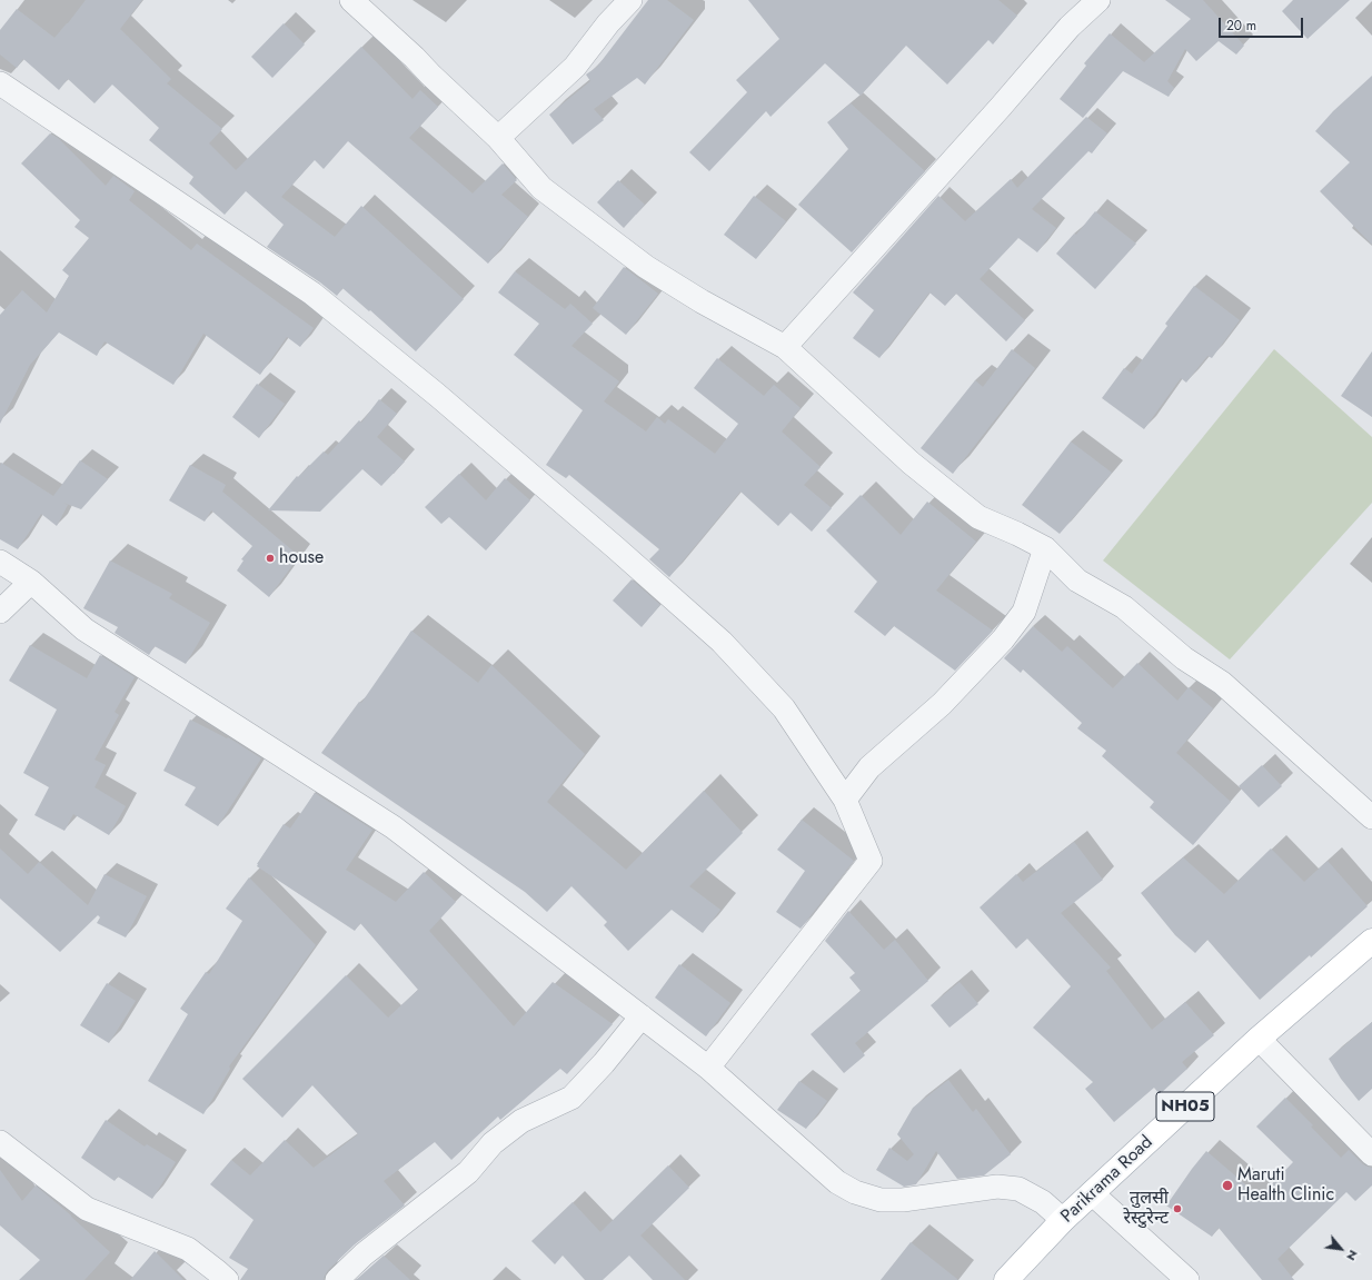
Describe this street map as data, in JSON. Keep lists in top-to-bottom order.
{
  "streets": {
    "main road": ["NH05", "Parikrama Road"]
  },
  "places": ["house", "Maruti Health Clinic", "तुलसी रेस्टुरेन्ट"],
  "scale_bar": "20 m",
  "north": "bottom right"
}
